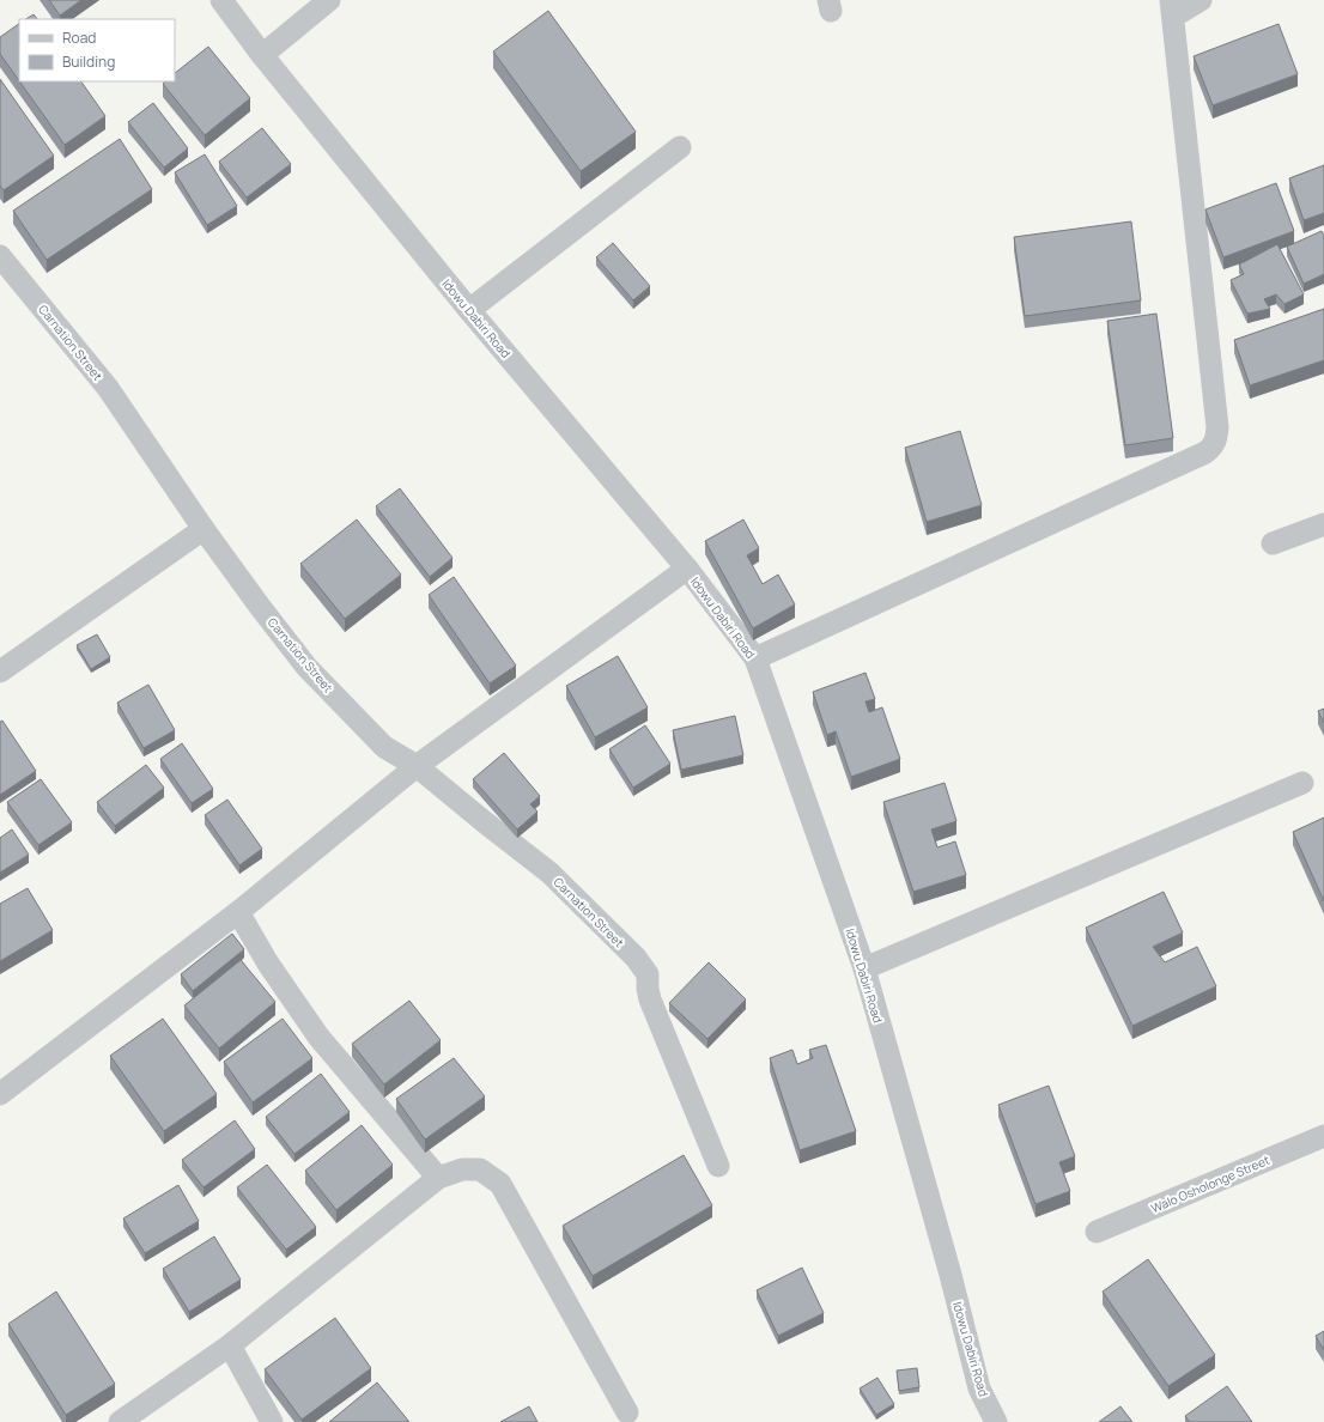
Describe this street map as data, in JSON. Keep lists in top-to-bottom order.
{
  "streets": {
    "street": ["Idowu Dabiri Road", "Carnation Street", "Walo Osholonge Street"]
  },
  "legend": ["Road", "Building"]
}
